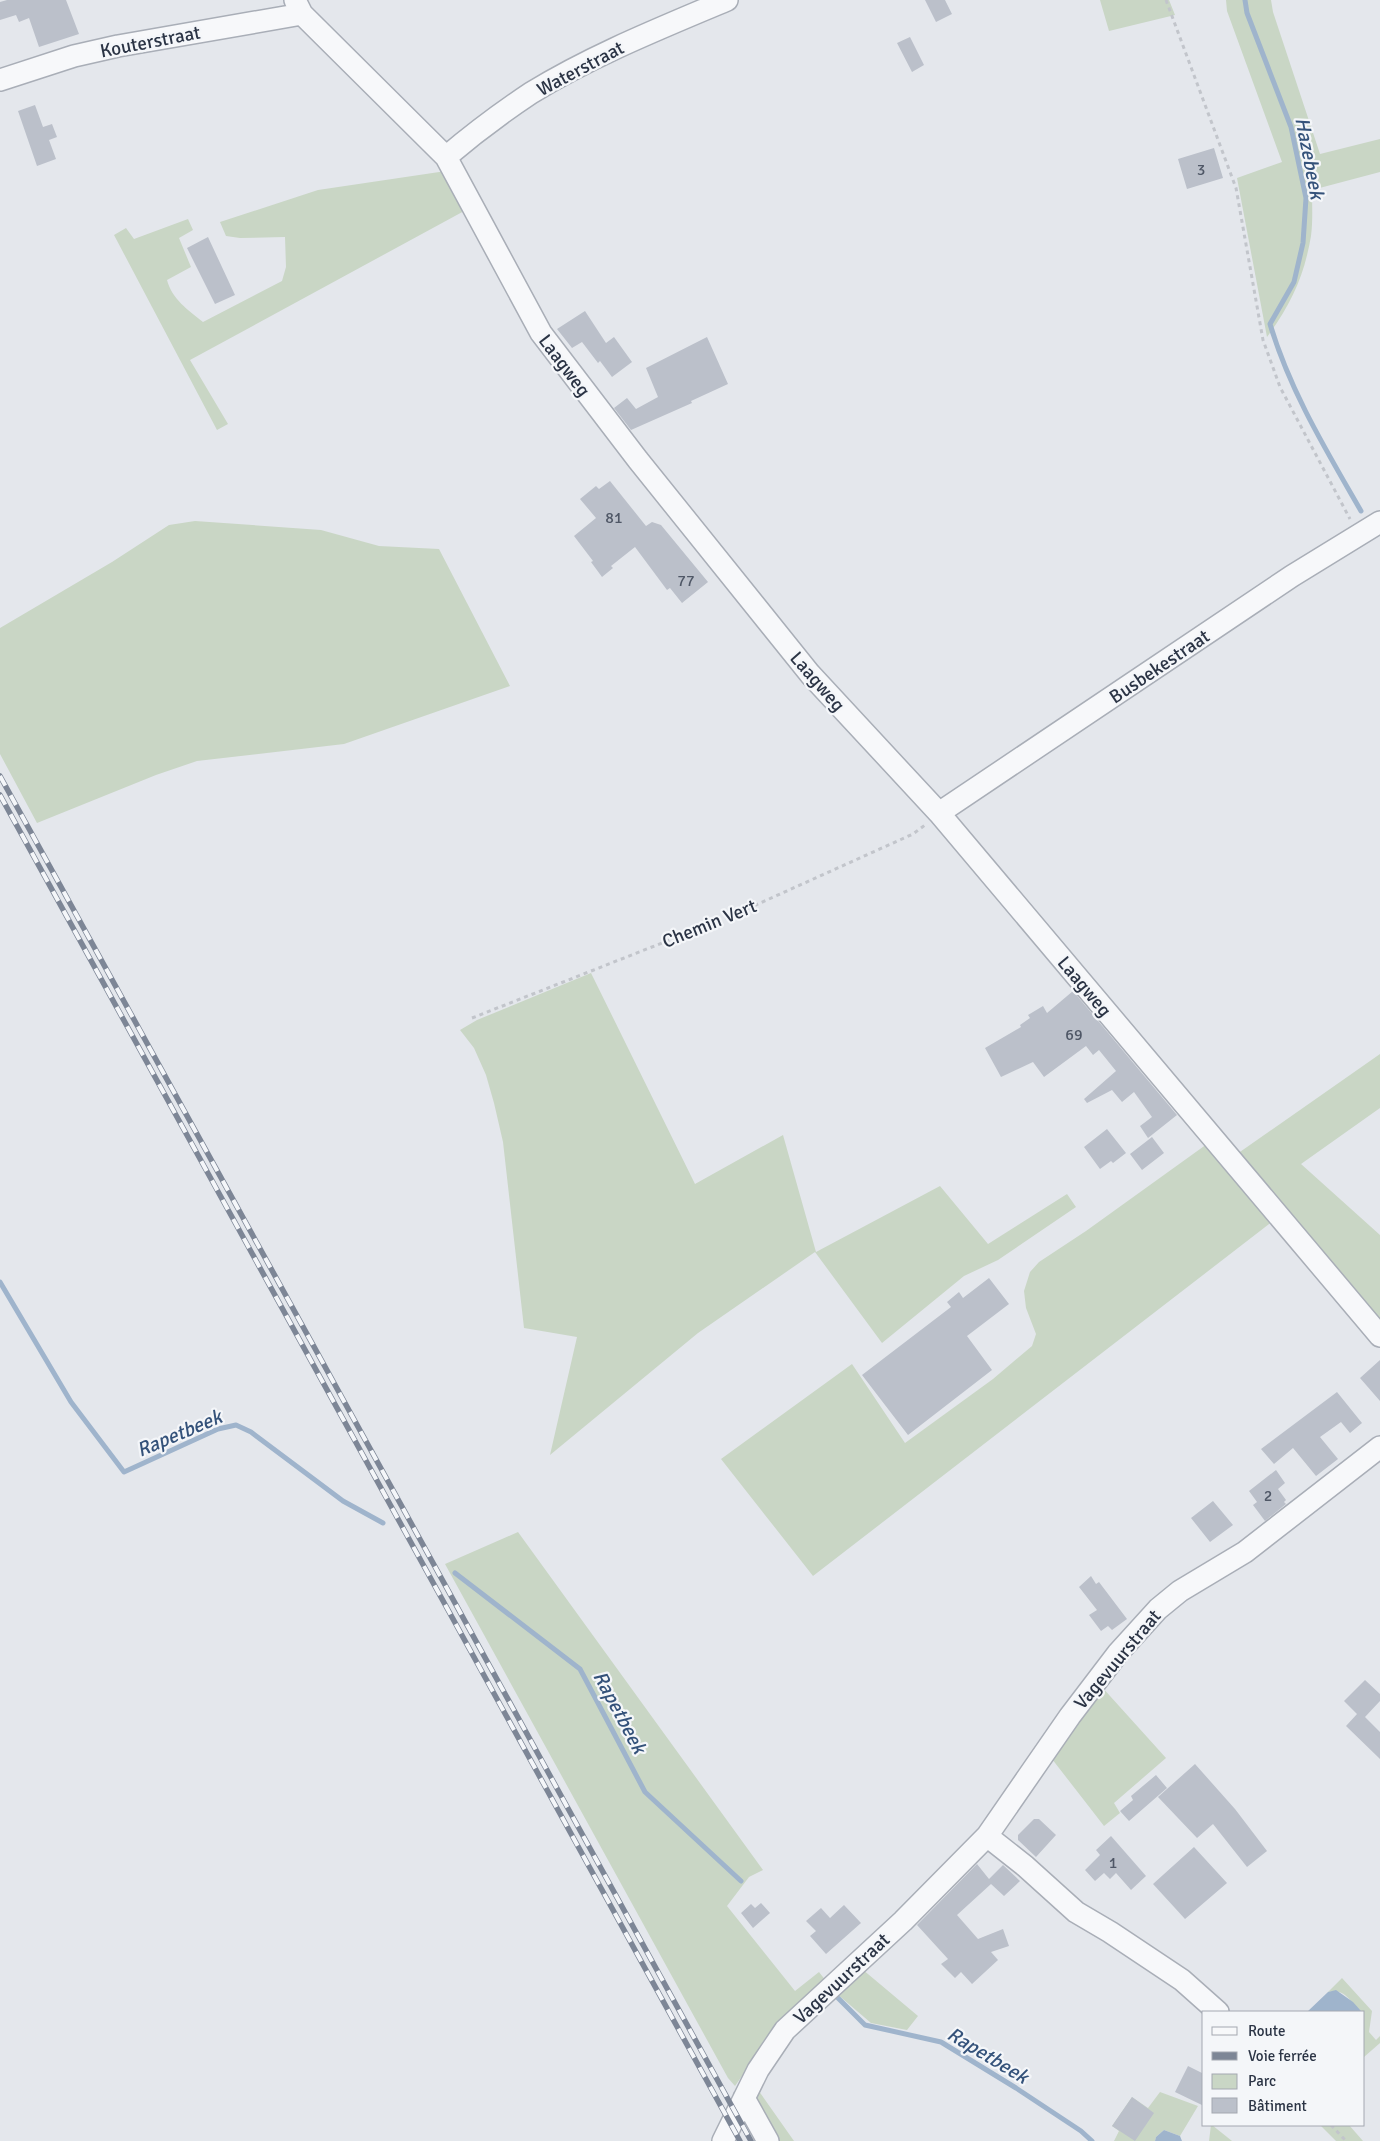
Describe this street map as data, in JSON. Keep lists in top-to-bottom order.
{
  "streets": {
    "street": [
      "Kouterstraat",
      "Waterstraat",
      "Laagweg",
      "Busbekestraat",
      "Vagevuurstraat"
    ],
    "path": ["Chemin Vert"]
  },
  "crossings": [
    ["Kouterstraat", "Laagweg"],
    ["Waterstraat", "Laagweg"],
    ["Laagweg", "Busbekestraat"],
    ["Laagweg", "Chemin Vert"],
    ["Busbekestraat", "Chemin Vert"]
  ],
  "water": ["Hazebeek", "Rapetbeek"],
  "house_numbers": [
    "3",
    "81",
    "77",
    "69",
    "2",
    "1"
  ],
  "legend": [
    "Route",
    "Voie ferrée",
    "Parc",
    "Bâtiment"
  ]
}
